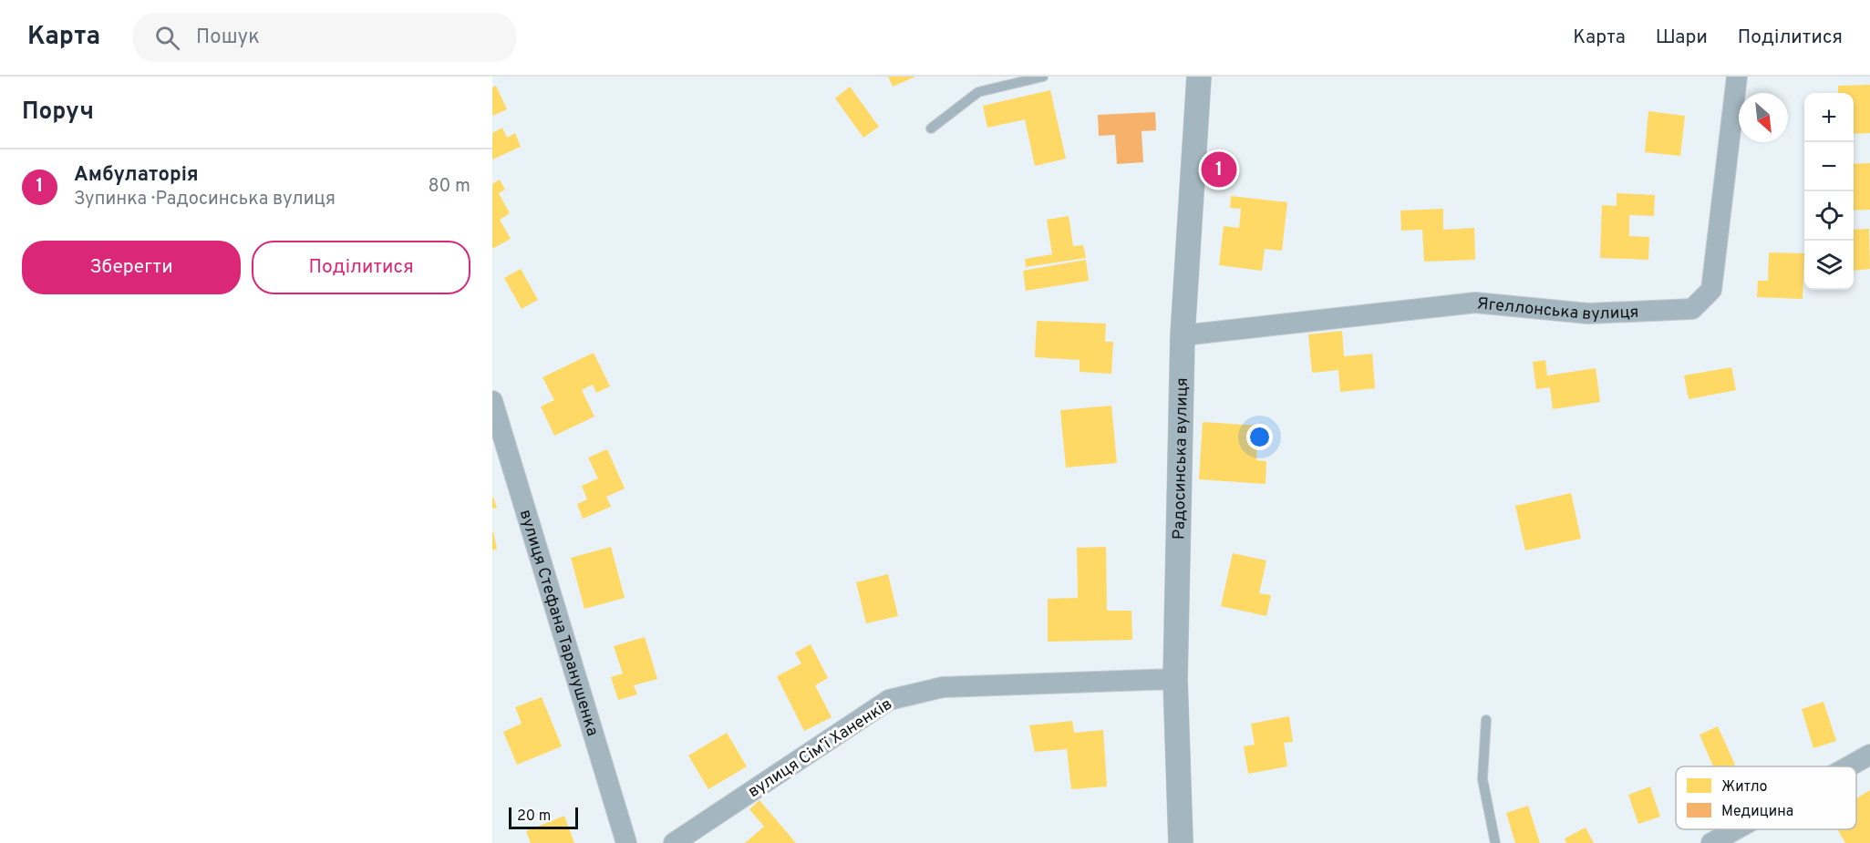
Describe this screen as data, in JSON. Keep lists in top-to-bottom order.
{
  "streets": {
    "street": [
      "Ягеллонська вулиця",
      "Радосинська вулиця",
      "вулиця Стефана Таранушенка",
      "вулиця Сімʼї Ханенків"
    ]
  },
  "crossings": [
    ["Ягеллонська вулиця", "Радосинська вулиця"],
    ["Радосинська вулиця", "вулиця Сімʼї Ханенків"]
  ],
  "legend": ["Житло", "Медицина"],
  "scale_bar": "20 m",
  "north": "bottom right",
  "page": {
    "header": "Карта",
    "search": "Пошук",
    "nav": ["Карта", "Шари", "Поділитися"],
    "heading": "Поруч",
    "map_buttons": ["+", "−"],
    "list": [
      {
        "mark": "1",
        "name": "Амбулаторія",
        "note": "Зупинка · Радосинська вулиця",
        "value": "80 m"
      }
    ],
    "pins": "1",
    "buttons": ["Зберегти", "Поділитися"],
    "scale": "20 m"
  }
}
